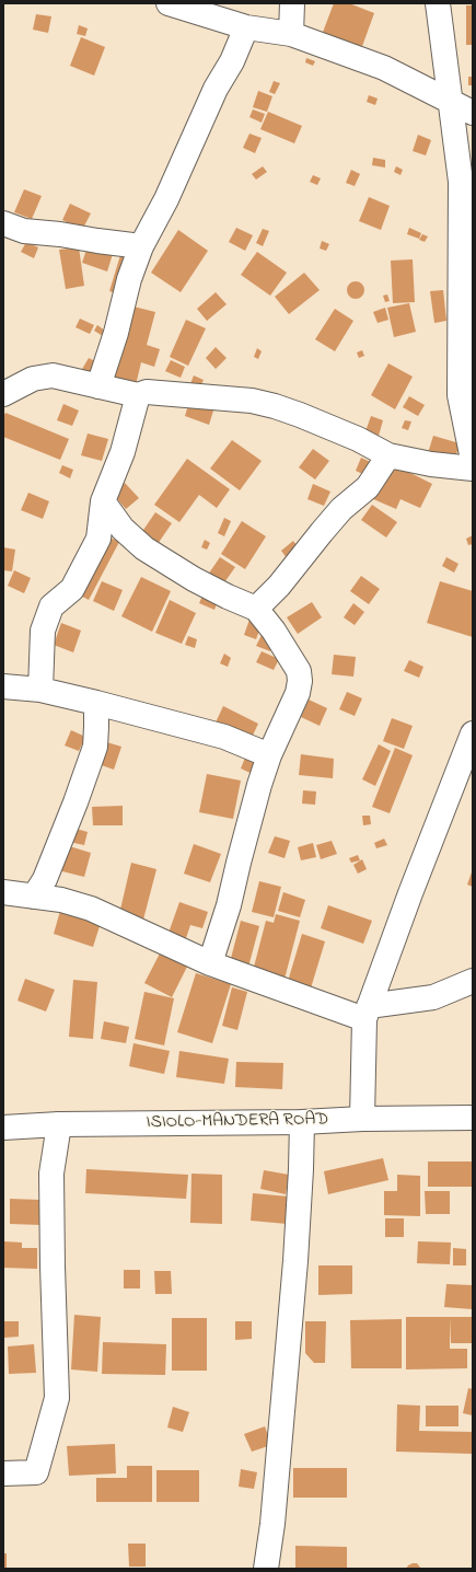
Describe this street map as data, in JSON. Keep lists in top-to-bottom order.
{
  "streets": {
    "main road": ["ISIOLO-MANDERA ROAD"]
  }
}
